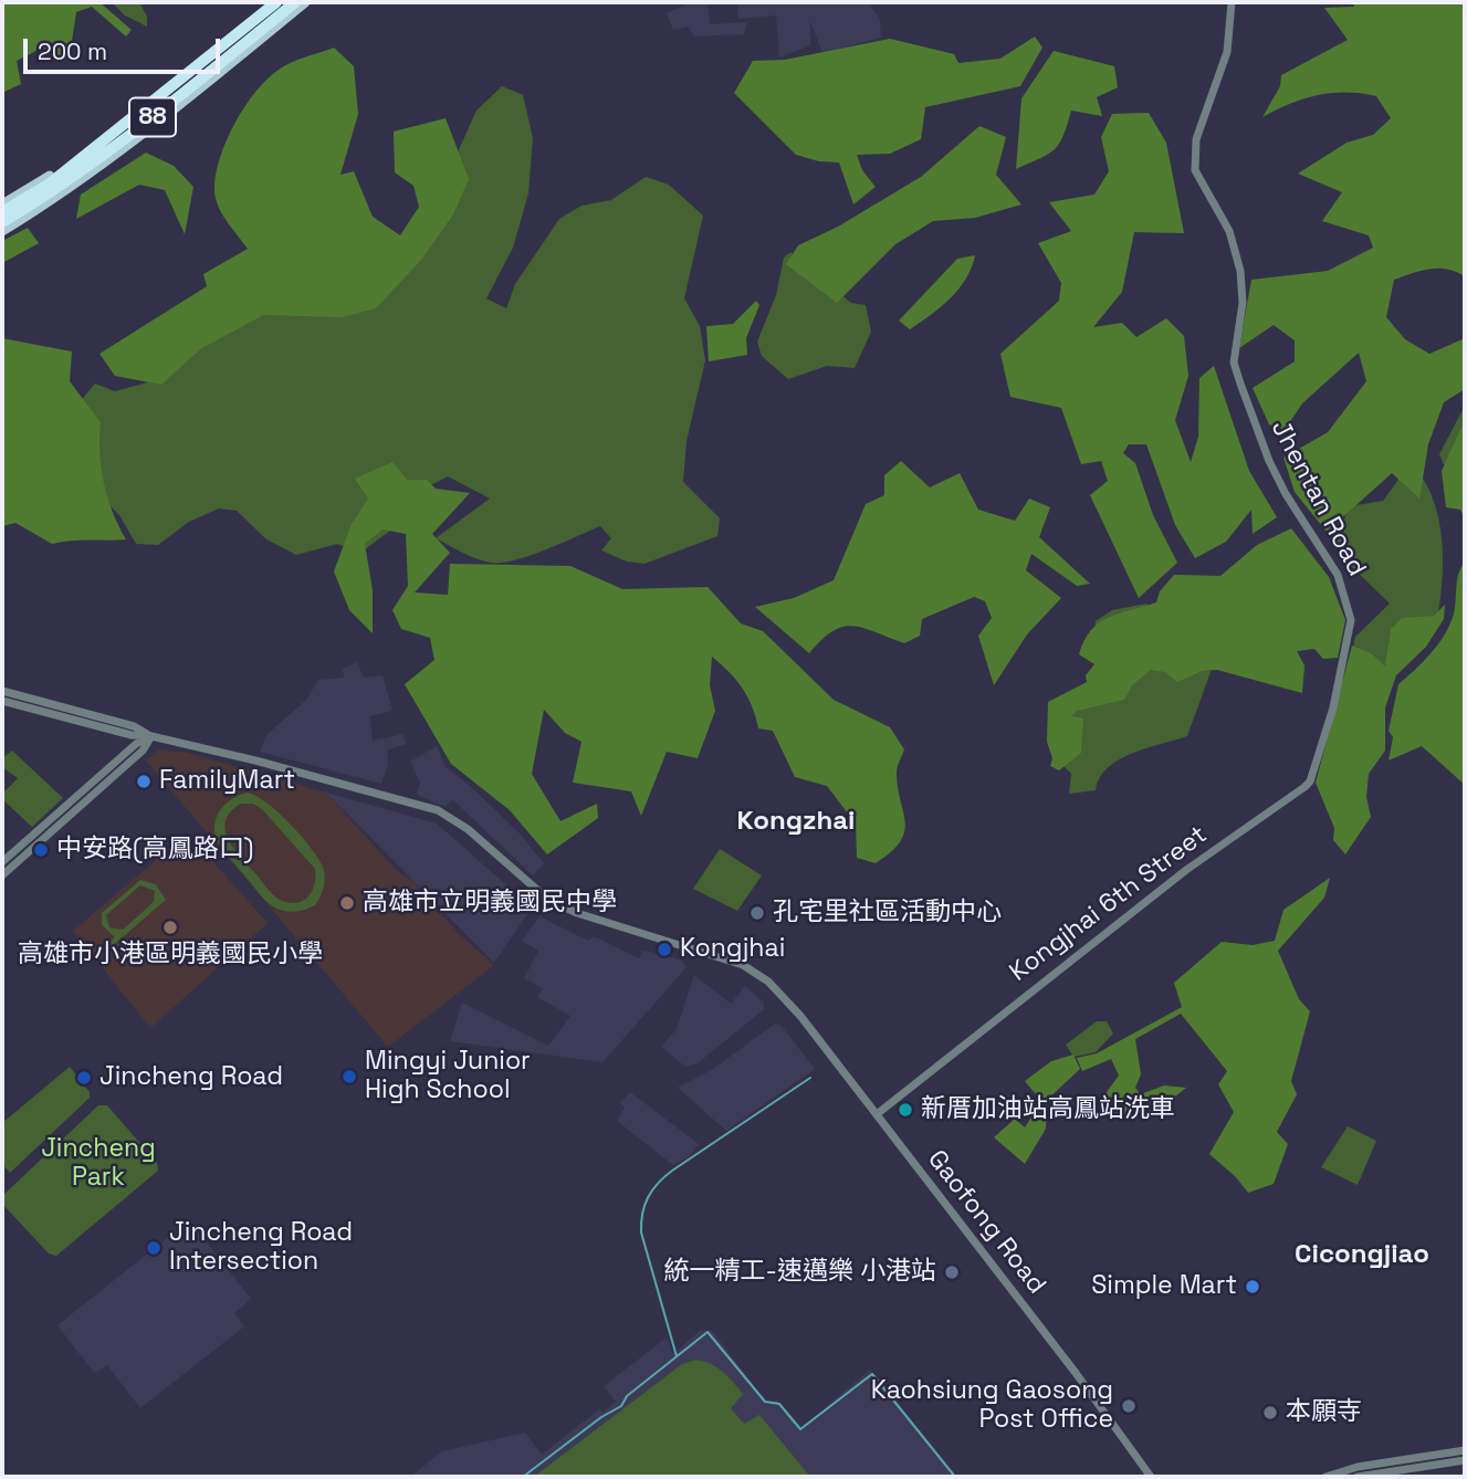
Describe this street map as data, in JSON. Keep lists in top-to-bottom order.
{
  "streets": {
    "highway": ["88"],
    "street": ["Jhentan Road", "Kongjhai 6th Street", "Gaofong Road"]
  },
  "crossings": [
    ["Jhentan Road", "Kongjhai 6th Street"],
    ["Kongjhai 6th Street", "Gaofong Road"]
  ],
  "districts": ["Kongzhai", "Cicongjiao"],
  "parks": ["Jincheng Park"],
  "places": [
    "FamilyMart",
    "中安路(高鳳路口)",
    "高雄市立明義國民中學",
    "孔宅里社區活動中心",
    "高雄市小港區明義國民小學",
    "Kongjhai",
    "Mingyi Junior High School",
    "Jincheng Road",
    "新厝加油站高鳳站洗車",
    "Jincheng Road Intersection",
    "統一精工-速邁樂 小港站",
    "Simple Mart",
    "Kaohsiung Gaosong Post Office",
    "本願寺"
  ],
  "scale_bar": "200 m"
}
